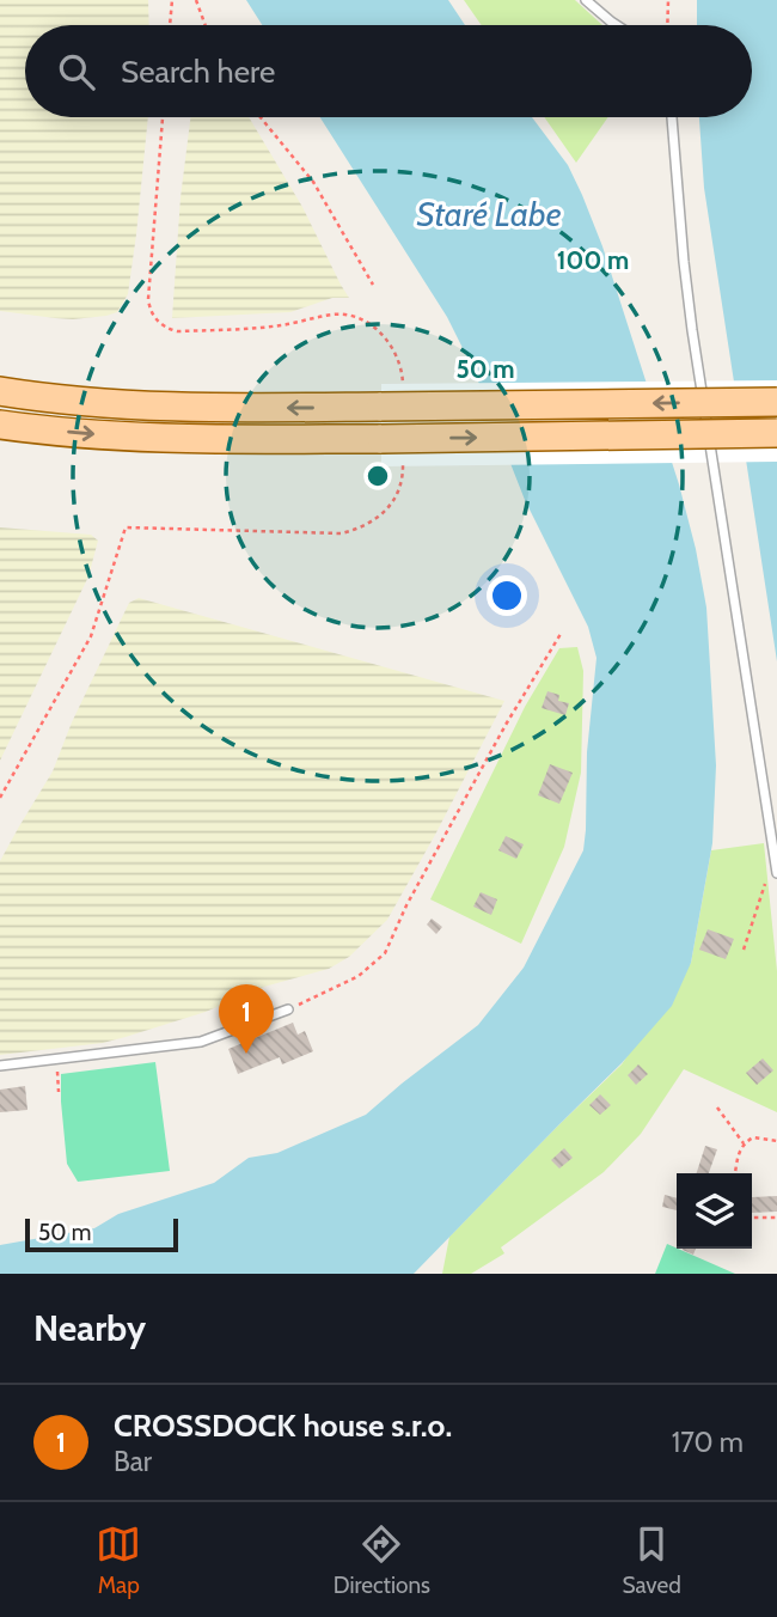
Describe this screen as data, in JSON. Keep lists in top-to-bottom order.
{
  "water": ["Staré Labe"],
  "scale_bar": "50 m",
  "page": {
    "search": "Search here",
    "pins": "1",
    "scale": "50 m",
    "heading": "Nearby",
    "list": [
      {
        "mark": "1",
        "name": "CROSSDOCK house s.r.o.",
        "note": "Bar",
        "value": "170 m"
      }
    ],
    "nav": ["Map", "Directions", "Saved"]
  },
  "rings": ["100 m", "50 m"]
}
